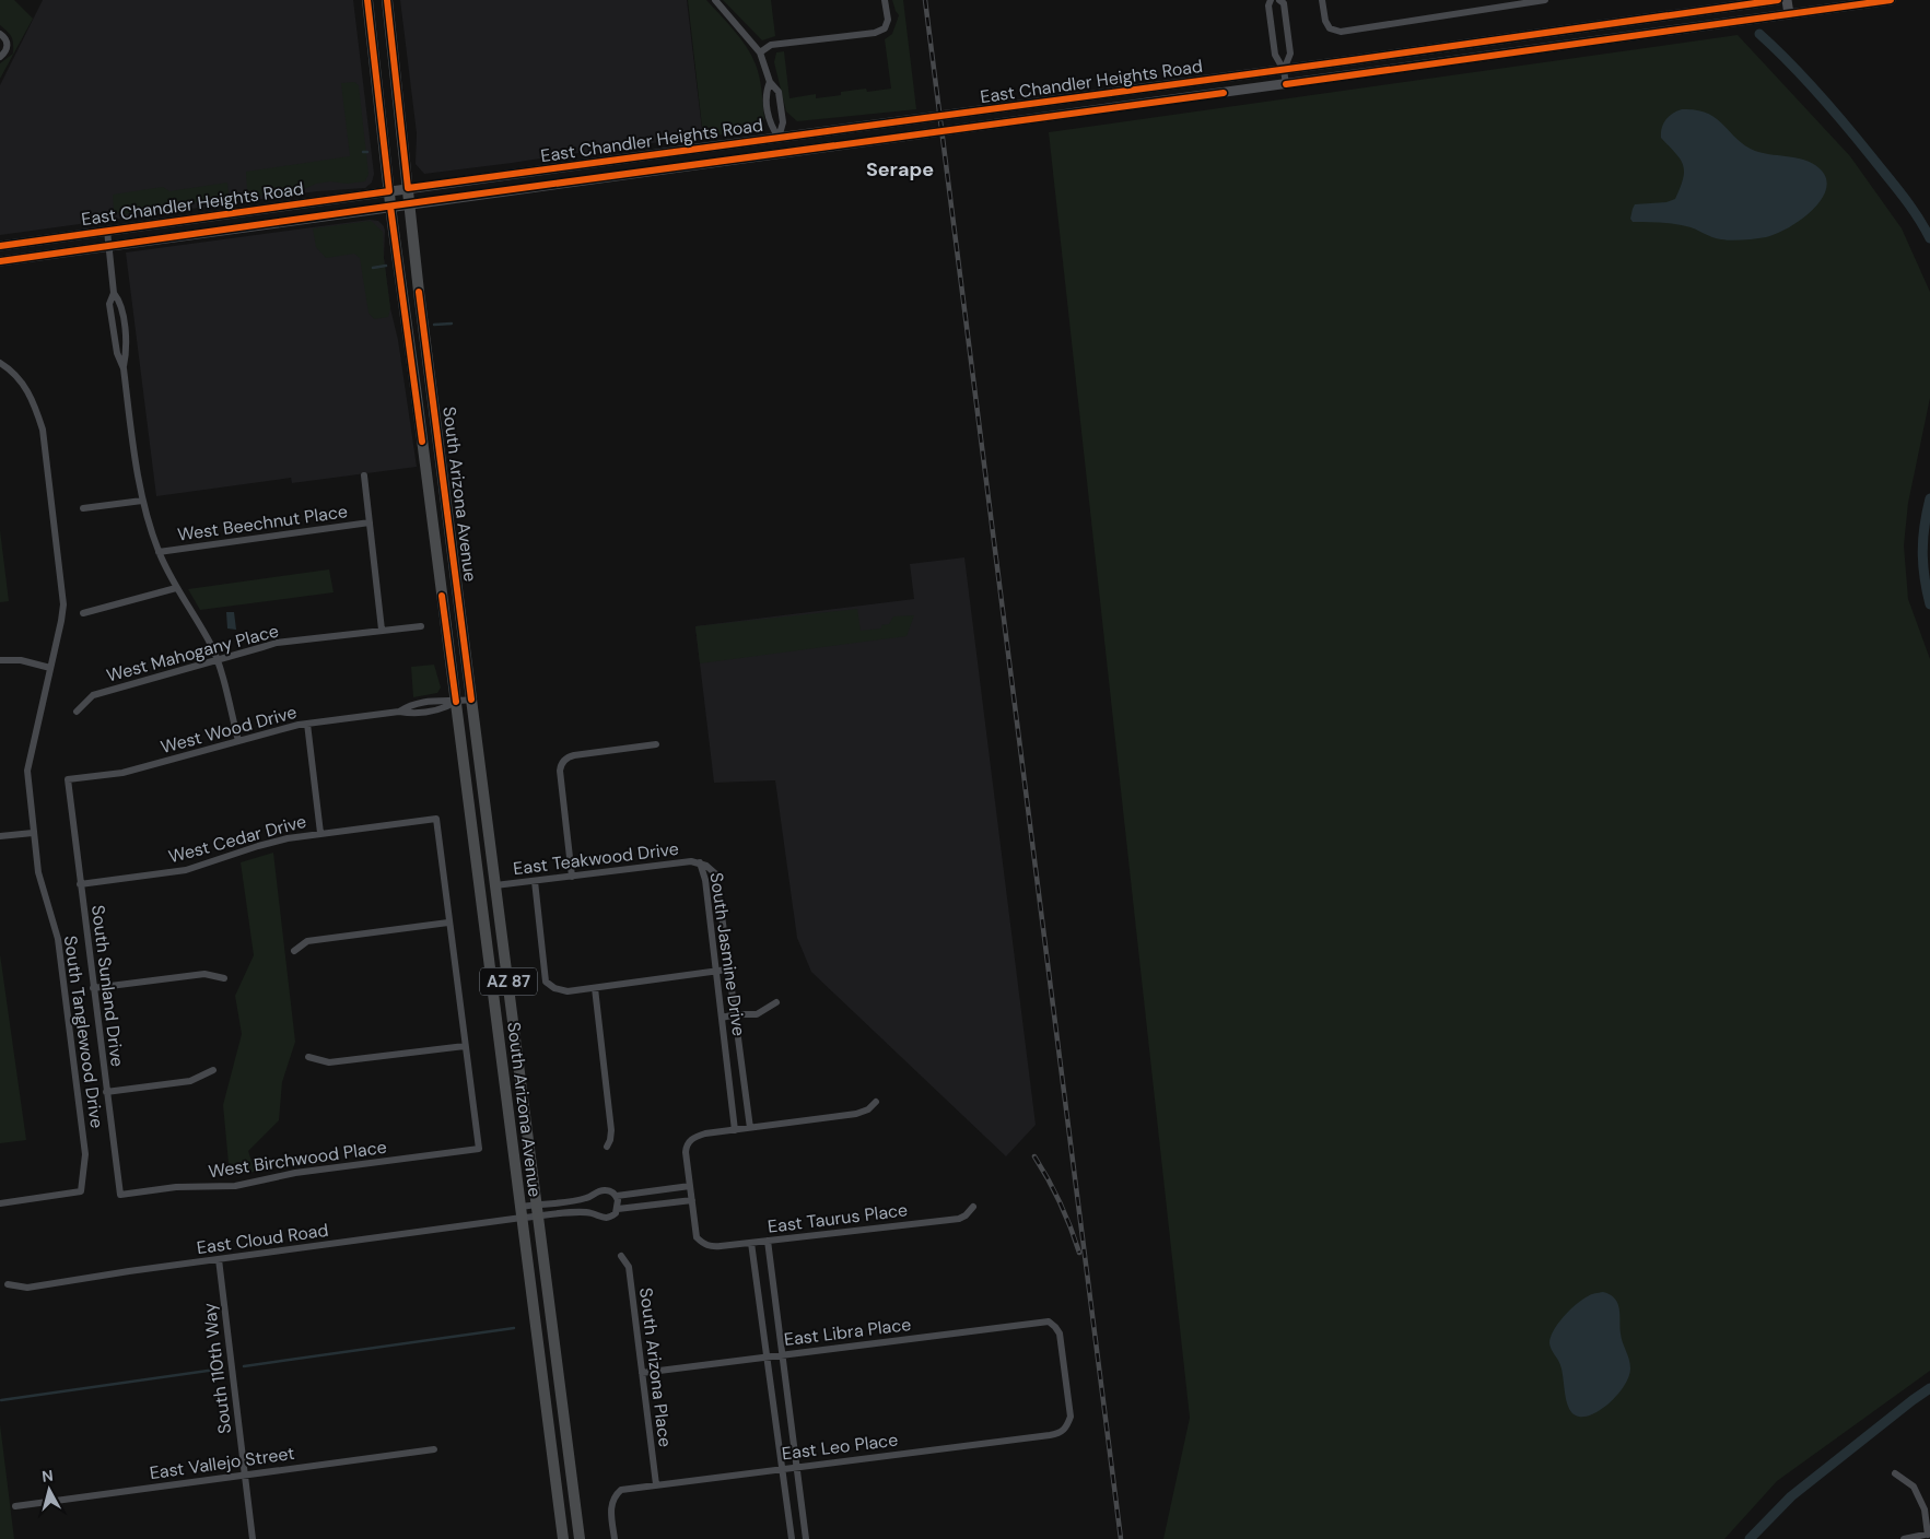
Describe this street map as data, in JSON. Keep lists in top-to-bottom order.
{
  "streets": {
    "main road": ["East Chandler Heights Road", "South Arizona Avenue", "AZ 87"],
    "street": [
      "West Beechnut Place",
      "West Mahogany Place",
      "West Wood Drive",
      "West Cedar Drive",
      "East Teakwood Drive",
      "South Jasmine Drive",
      "South Sunland Drive",
      "South Tanglewood Drive",
      "West Birchwood Place",
      "East Taurus Place",
      "East Cloud Road",
      "East Libra Place",
      "South Arizona Place",
      "South 110th Way",
      "East Leo Place",
      "East Vallejo Street"
    ]
  },
  "crossings": [
    ["East Chandler Heights Road", "South Arizona Avenue"],
    ["South Arizona Avenue", "West Wood Drive"],
    ["South Arizona Avenue", "East Teakwood Drive"],
    ["South Arizona Avenue", "East Cloud Road"],
    ["West Wood Drive", "South Sunland Drive"],
    ["West Cedar Drive", "South Sunland Drive"],
    ["East Teakwood Drive", "South Jasmine Drive"],
    ["South Sunland Drive", "West Birchwood Place"],
    ["East Cloud Road", "South 110th Way"],
    ["East Libra Place", "South Arizona Place"],
    ["East Libra Place", "East Leo Place"],
    ["South Arizona Place", "East Leo Place"],
    ["South 110th Way", "East Vallejo Street"]
  ],
  "districts": ["Serape"],
  "north": "top"
}
